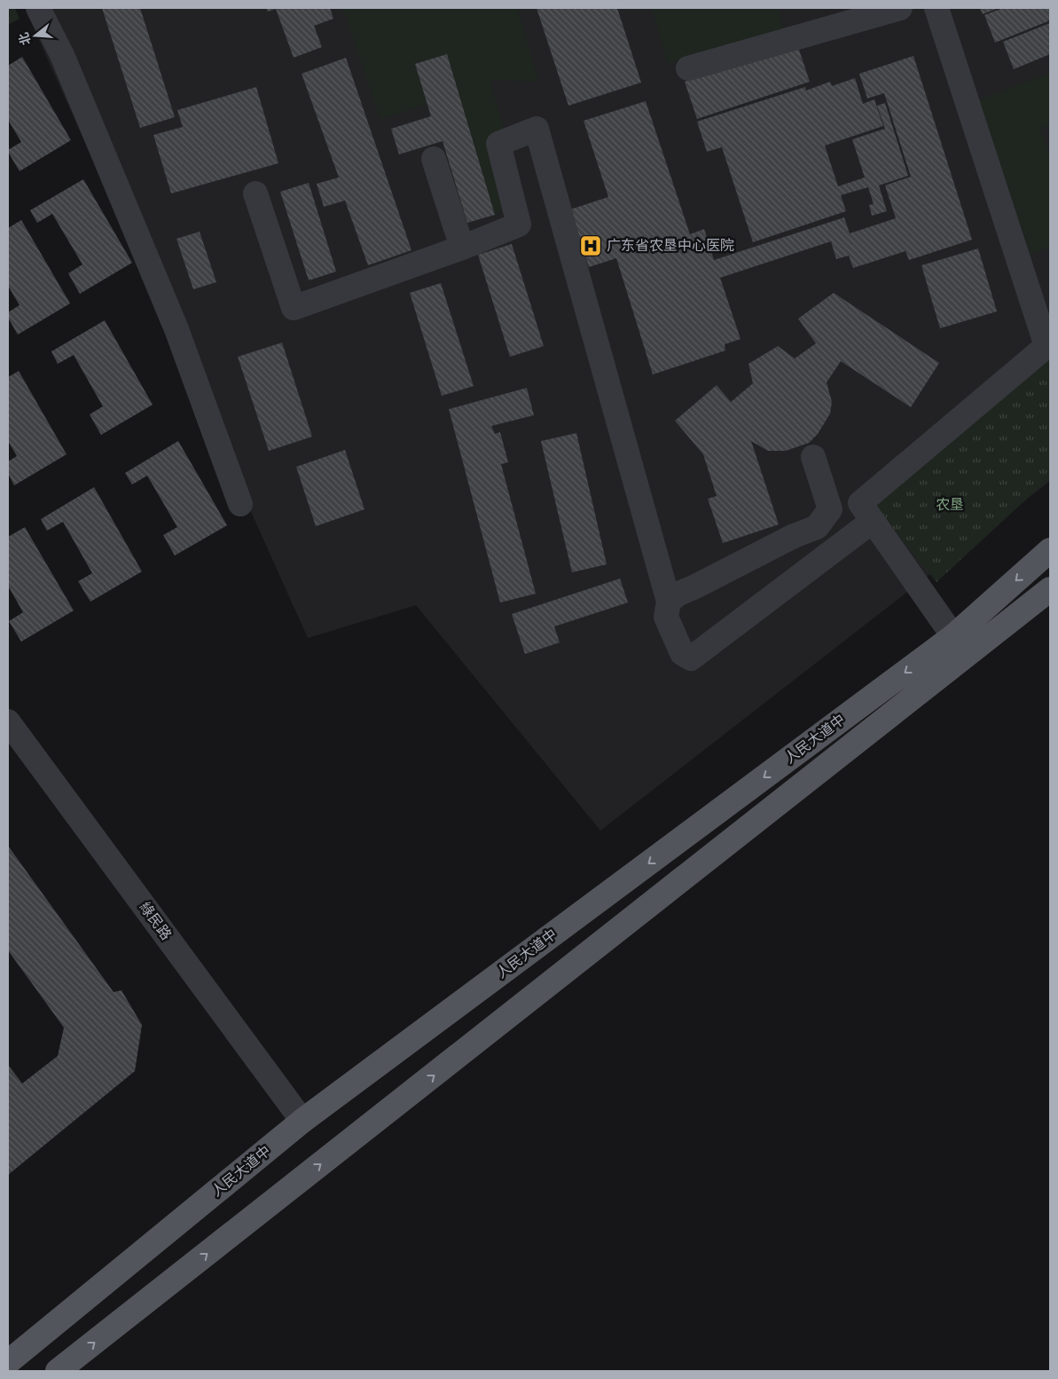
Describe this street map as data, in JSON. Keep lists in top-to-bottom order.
{
  "streets": {
    "main road": ["人民大道中"],
    "street": ["綠民路"]
  },
  "crossings": [
    ["人民大道中", "綠民路"]
  ],
  "parks": ["农垦"],
  "places": {
    "hospital": ["广东省农垦中心医院"]
  },
  "north": "left"
}
